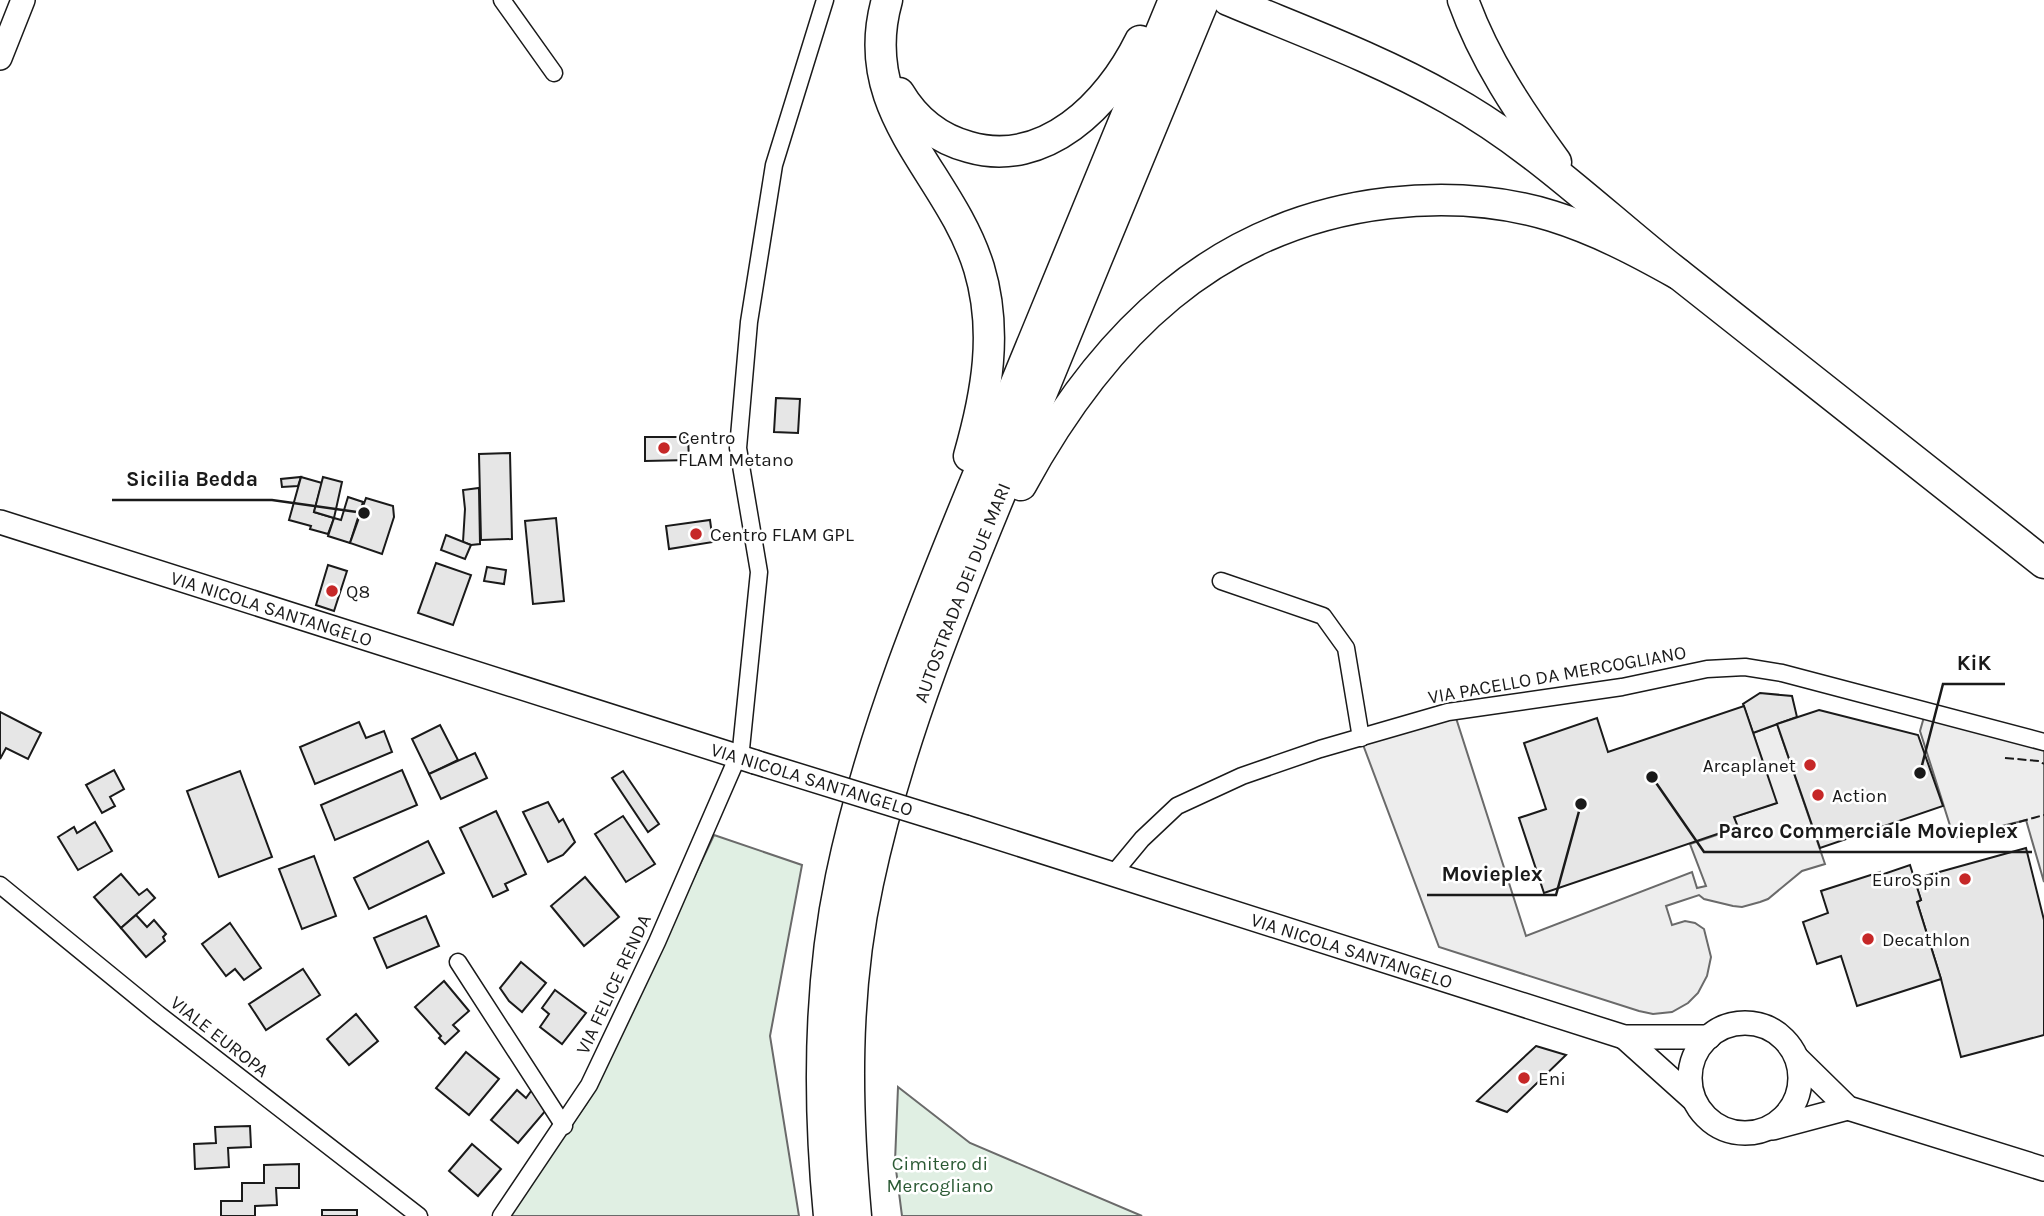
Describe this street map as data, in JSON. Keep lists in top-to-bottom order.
{
  "streets": {
    "highway": ["AUTOSTRADA DEI DUE MARI"],
    "main road": ["VIA NICOLA SANTANGELO"],
    "street": ["VIA PACELLO DA MERCOGLIANO", "VIA FELICE RENDA", "VIALE EUROPA"]
  },
  "crossings": [
    ["VIA NICOLA SANTANGELO", "VIA PACELLO DA MERCOGLIANO"],
    ["VIA NICOLA SANTANGELO", "VIA FELICE RENDA"]
  ],
  "parks": ["Cimitero di Mercogliano"],
  "places": [
    "Centro FLAM Metano",
    "Sicilia Bedda",
    "Centro FLAM GPL",
    "Q8",
    "Arcaplanet",
    "KiK",
    "Parco Commerciale Movieplex",
    "Action",
    "Movieplex",
    "EuroSpin",
    "Decathlon",
    "Eni"
  ]
}
